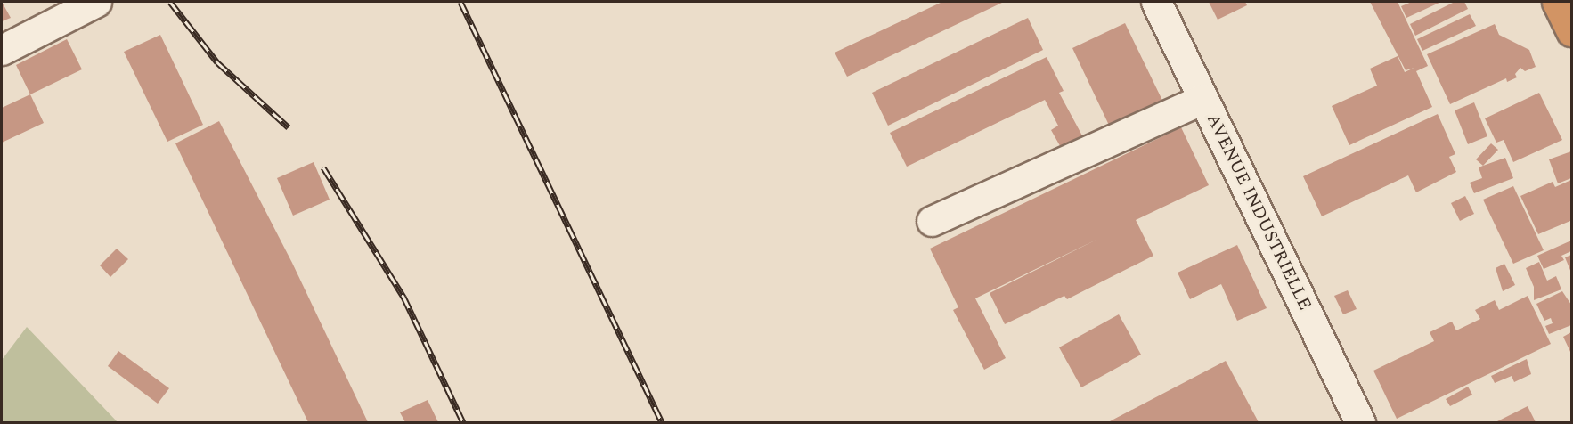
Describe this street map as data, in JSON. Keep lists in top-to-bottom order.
{
  "streets": {
    "street": ["AVENUE INDUSTRIELLE"]
  }
}
